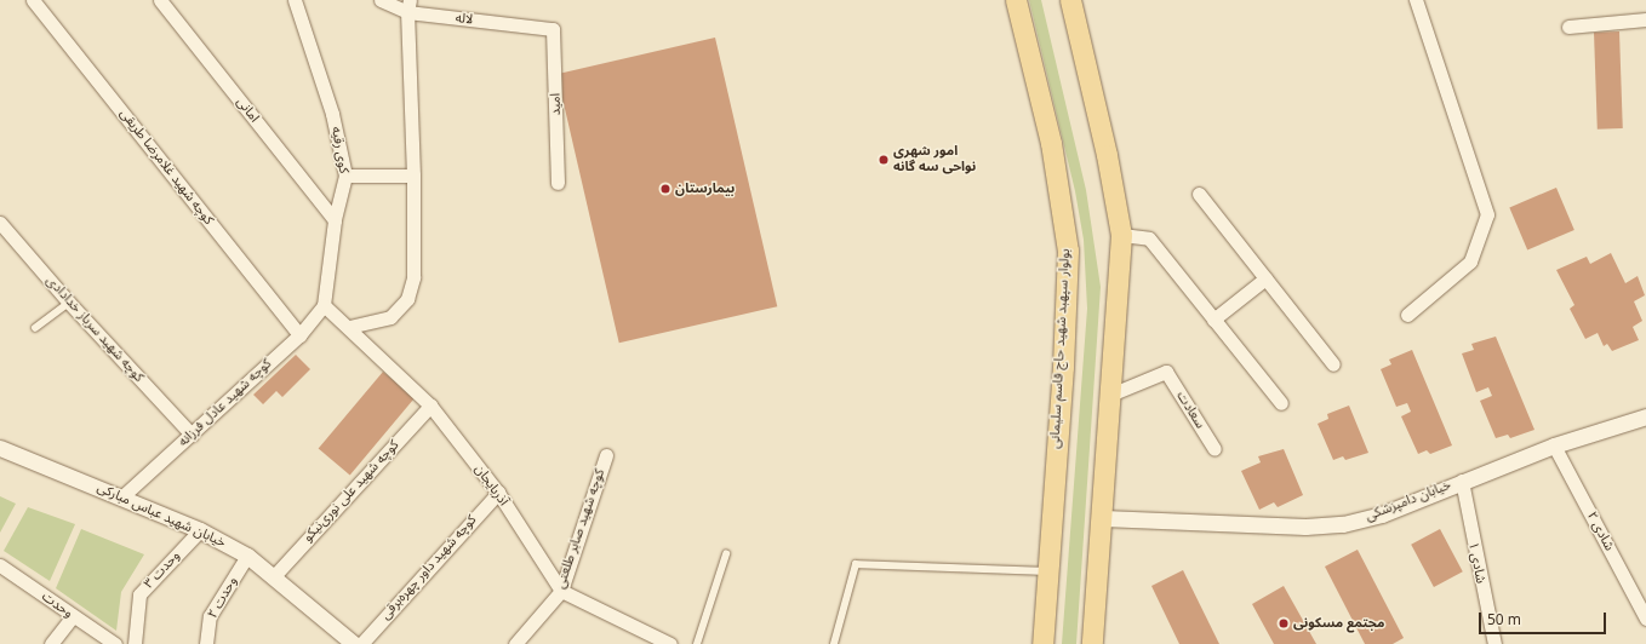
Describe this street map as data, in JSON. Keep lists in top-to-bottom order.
{
  "streets": {
    "main road": ["بولوار سپهبد شهید حاج قاسم سلیمانی"],
    "street": [
      "لاله",
      "امید",
      "امانی",
      "کوی رقیه",
      "کوچه شهید غلامرضا طریقی",
      "کوچه شهید سرباز خدادادی",
      "کوچه شهید عادل فرزانه",
      "سعادت",
      "آذربایجان",
      "کوچه شهید علی نوری‌نیکو",
      "خیابان دامپزشکی",
      "خیابان شهید عباس مبارکی",
      "کوچه شهید صابر طلعتی",
      "شادی ۲",
      "شادی ۱",
      "کوچه شهید داور چهره‌برقی",
      "وحدت ۳",
      "وحدت ۲",
      "وحدت"
    ]
  },
  "crossings": [
    ["لاله", "امید"],
    ["امانی", "کوی رقیه"],
    ["کوی رقیه", "کوچه شهید عادل فرزانه"],
    ["کوی رقیه", "آذربایجان"],
    ["کوچه شهید غلامرضا طریقی", "کوچه شهید عادل فرزانه"],
    ["کوچه شهید سرباز خدادادی", "کوچه شهید عادل فرزانه"],
    ["کوچه شهید عادل فرزانه", "آذربایجان"],
    ["کوچه شهید عادل فرزانه", "خیابان شهید عباس مبارکی"],
    ["آذربایجان", "کوچه شهید علی نوری‌نیکو"],
    ["آذربایجان", "کوچه شهید صابر طلعتی"],
    ["آذربایجان", "کوچه شهید داور چهره‌برقی"],
    ["کوچه شهید علی نوری‌نیکو", "خیابان شهید عباس مبارکی"],
    ["خیابان دامپزشکی", "شادی ۲"],
    ["خیابان دامپزشکی", "شادی ۱"],
    ["خیابان شهید عباس مبارکی", "وحدت ۳"],
    ["خیابان شهید عباس مبارکی", "وحدت ۲"]
  ],
  "places": ["امور شهری نواحی سه گانه", "بیمارستان", "مجتمع مسکونی"],
  "scale_bar": "50 m"
}
